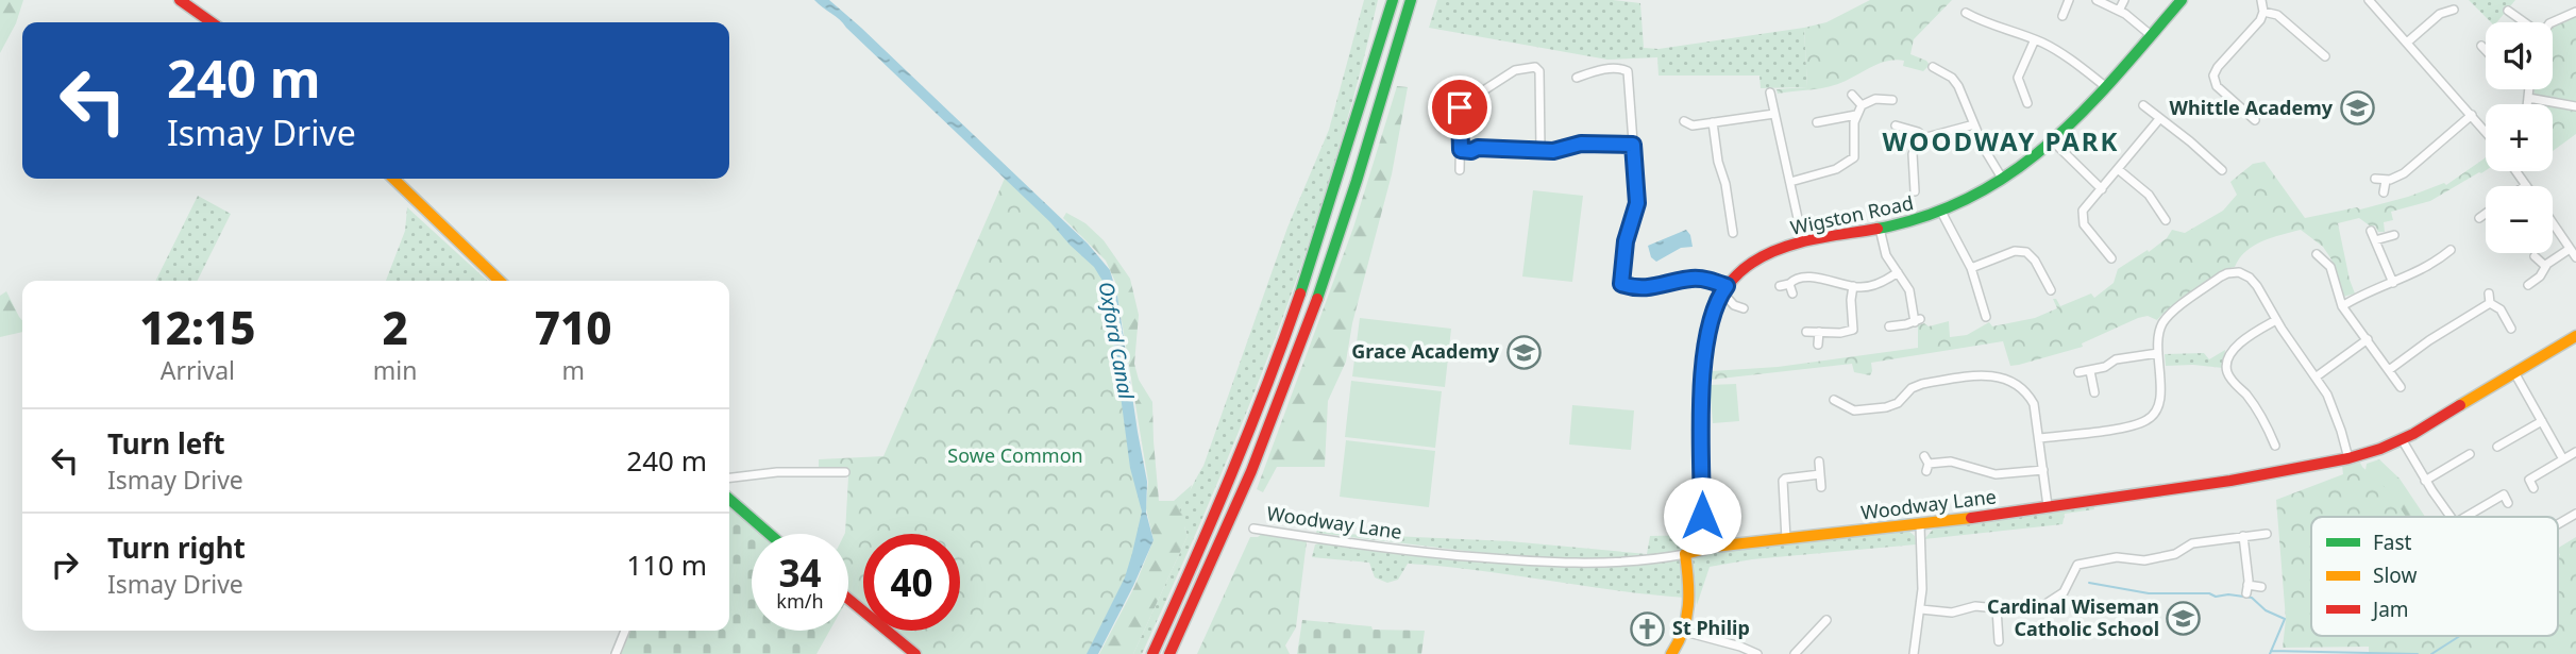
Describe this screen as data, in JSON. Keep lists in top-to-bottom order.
{
  "streets": {
    "main road": ["Wigston Road", "Woodway Lane"]
  },
  "crossings": [
    ["Wigston Road", "Woodway Lane"]
  ],
  "districts": ["WOODWAY PARK"],
  "water": ["Oxford Canal"],
  "parks": ["Sowe Common"],
  "places": {
    "school or university": ["Whittle Academy", "Grace Academy", "Cardinal Wiseman Catholic School"],
    "church": ["St Philip"]
  },
  "legend": ["Fast", "Slow", "Jam"],
  "page": {
    "map_buttons": ["+", "−"],
    "turn": ["240 m", "Ismay Drive"],
    "eta": [
      "12:15",
      "Arrival",
      "2",
      "min",
      "710",
      "m"
    ],
    "list": [
      {
        "name": "Turn left",
        "note": "Ismay Drive",
        "value": "240 m"
      },
      {
        "name": "Turn right",
        "note": "Ismay Drive",
        "value": "110 m"
      }
    ],
    "speed": "34 km/h",
    "limit": "40"
  }
}
